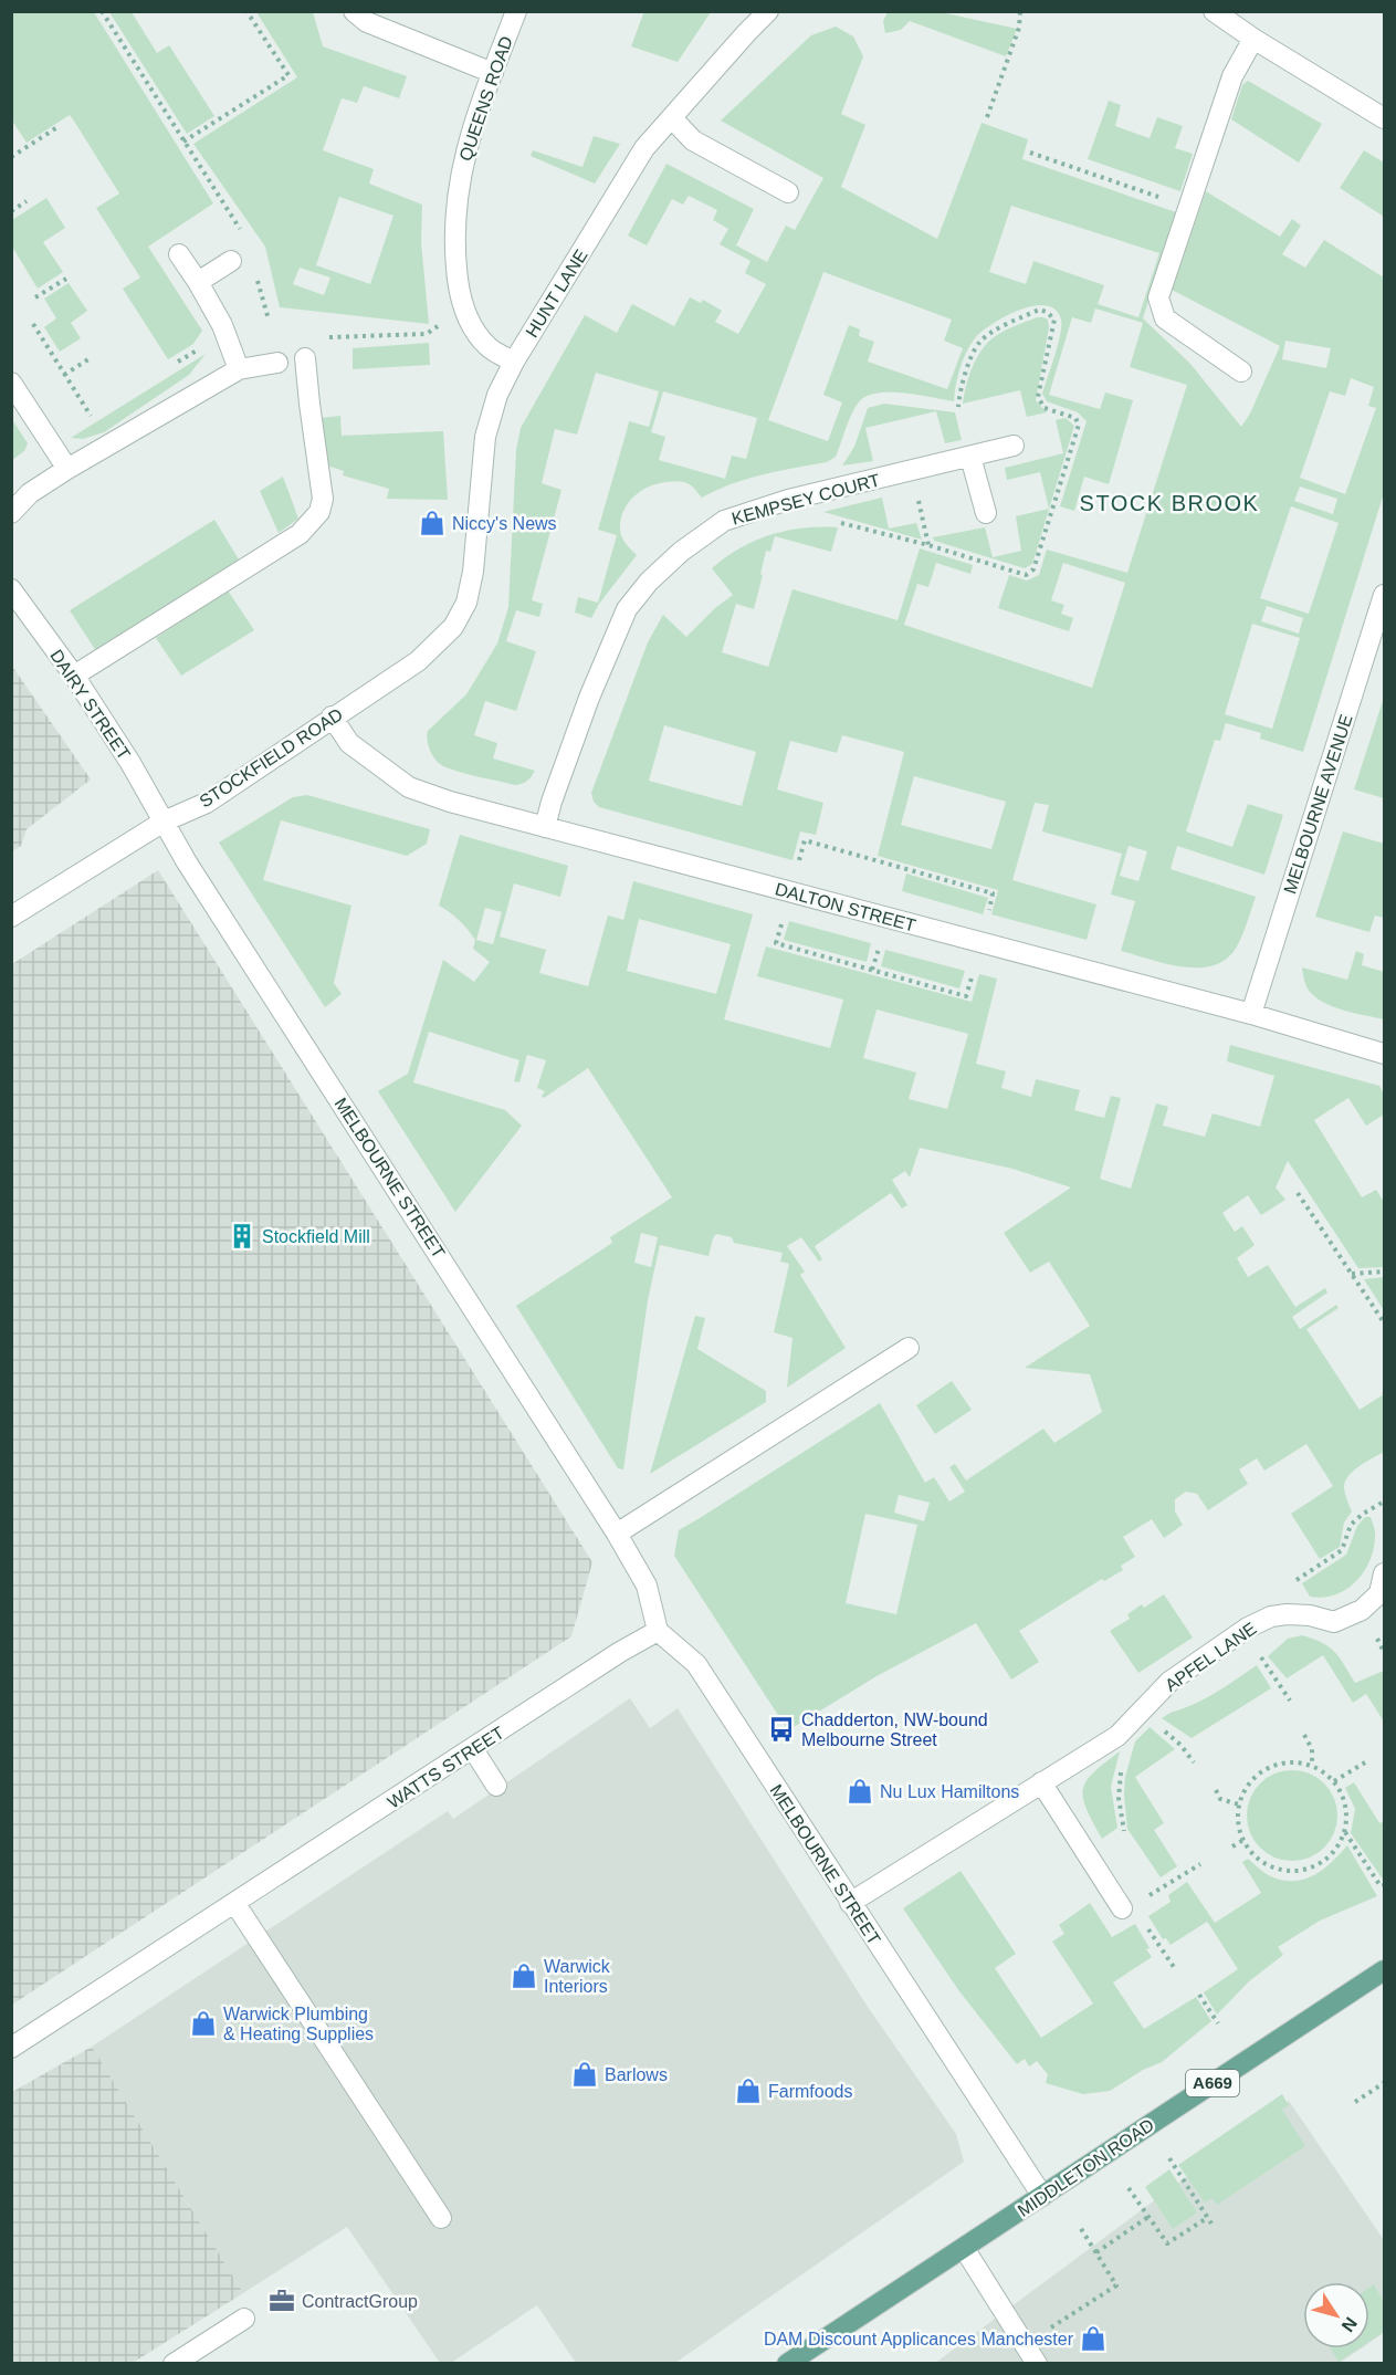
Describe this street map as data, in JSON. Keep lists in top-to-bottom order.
{
  "streets": {
    "main road": ["A669", "MIDDLETON ROAD"],
    "street": [
      "QUEENS ROAD",
      "HUNT LANE",
      "KEMPSEY COURT",
      "DAIRY STREET",
      "STOCKFIELD ROAD",
      "MELBOURNE AVENUE",
      "DALTON STREET",
      "MELBOURNE STREET",
      "APFEL LANE",
      "WATTS STREET"
    ]
  },
  "crossings": [
    ["QUEENS ROAD", "HUNT LANE"],
    ["HUNT LANE", "STOCKFIELD ROAD"],
    ["KEMPSEY COURT", "DALTON STREET"],
    ["DAIRY STREET", "STOCKFIELD ROAD"],
    ["DAIRY STREET", "MELBOURNE STREET"],
    ["STOCKFIELD ROAD", "DALTON STREET"],
    ["STOCKFIELD ROAD", "MELBOURNE STREET"],
    ["MELBOURNE AVENUE", "DALTON STREET"],
    ["MELBOURNE STREET", "APFEL LANE"],
    ["MELBOURNE STREET", "WATTS STREET"],
    ["MELBOURNE STREET", "MIDDLETON ROAD"]
  ],
  "districts": ["STOCK BROOK"],
  "places": {
    "shop": [
      "Niccy's News",
      "Nu Lux Hamiltons",
      "Warwick Interiors",
      "Warwick Plumbing & Heating Supplies",
      "Barlows",
      "Farmfoods",
      "DAM Discount Applicances Manchester"
    ],
    "building": ["Stockfield Mill"],
    "bus stop": ["Chadderton, NW-bound Melbourne Street"],
    "office": ["ContractGroup"]
  },
  "north": "bottom right"
}
